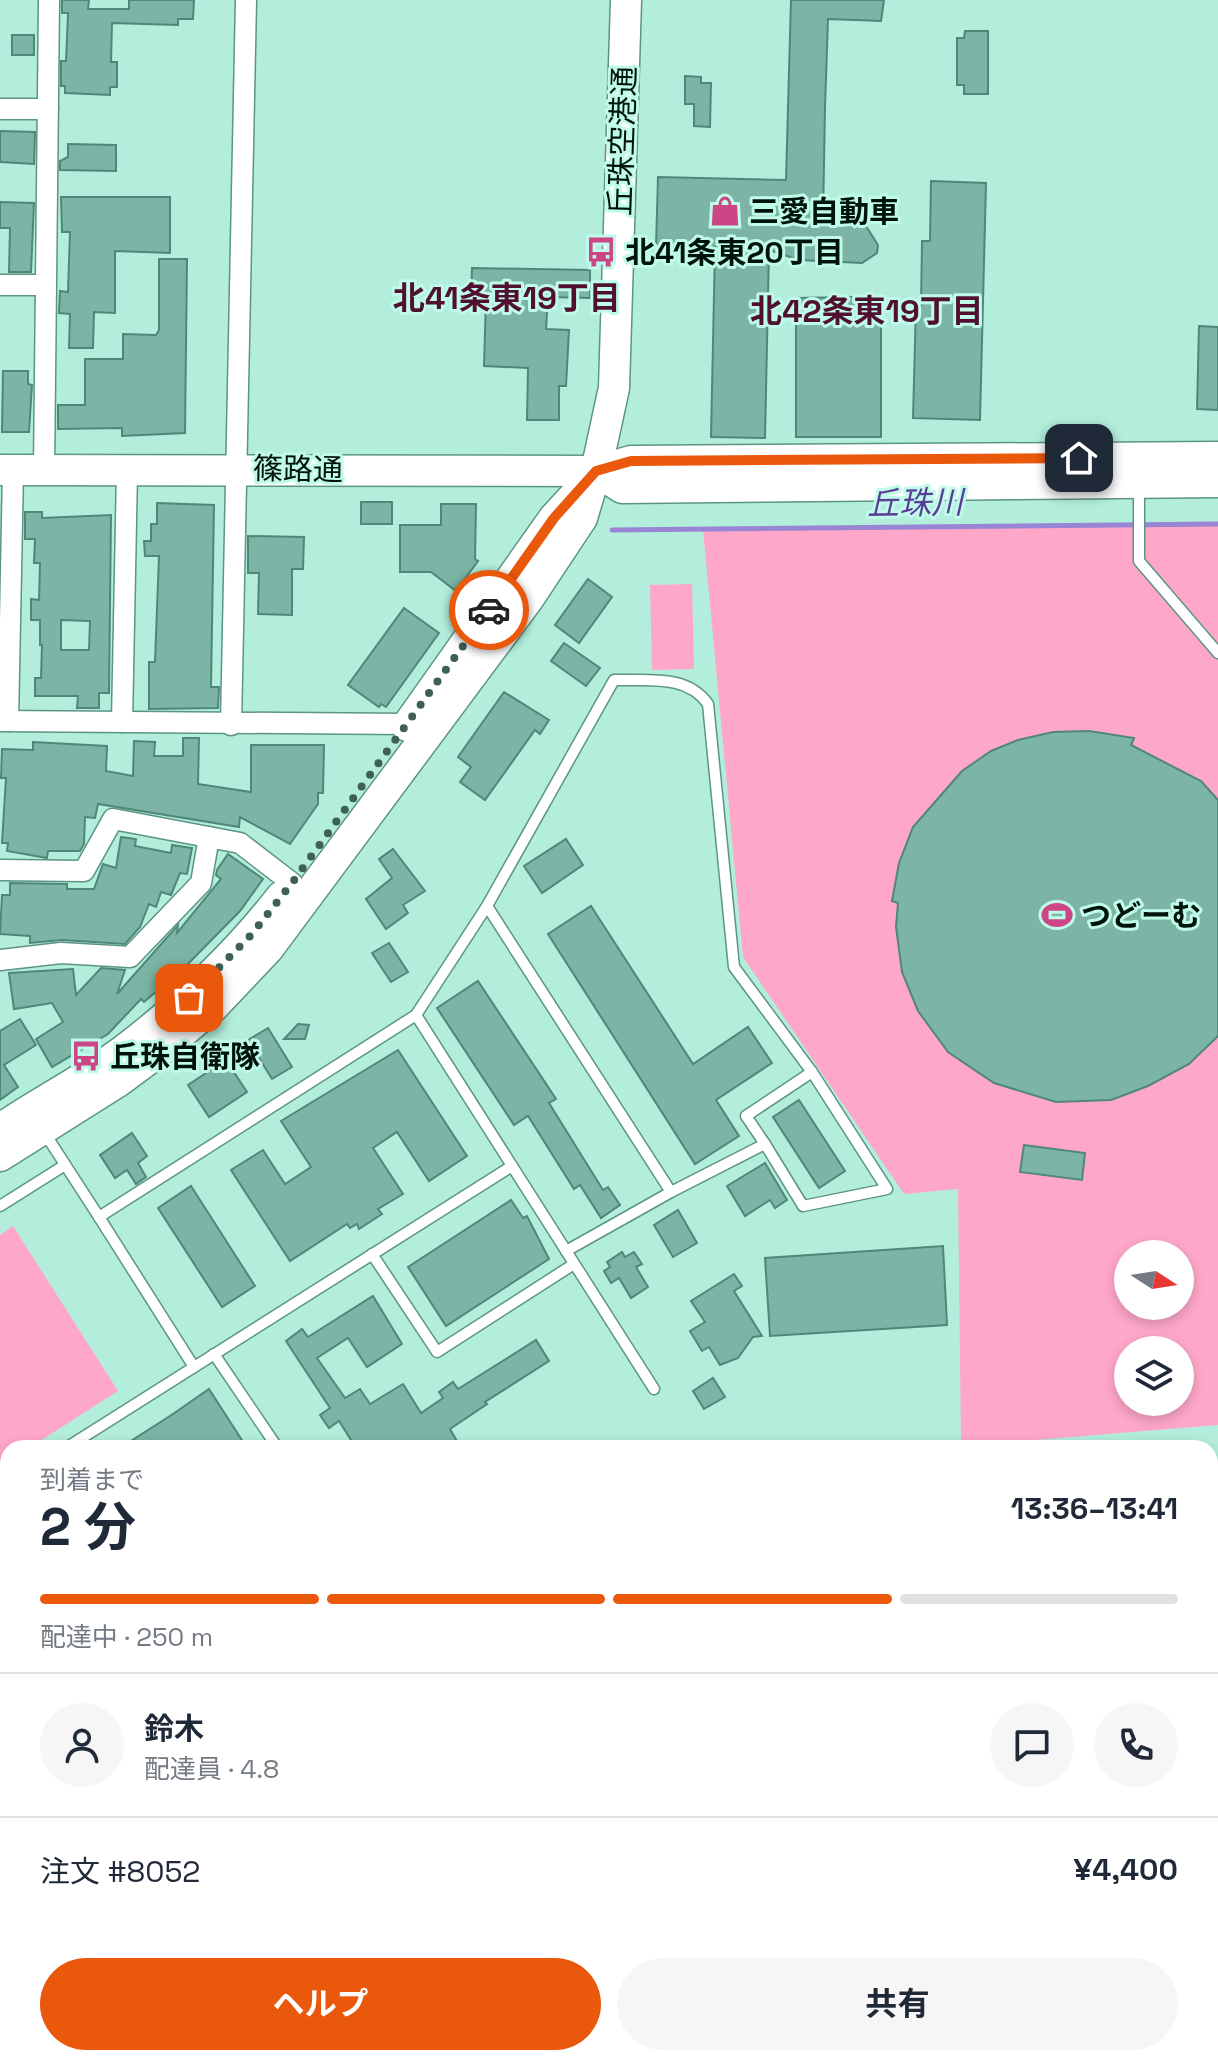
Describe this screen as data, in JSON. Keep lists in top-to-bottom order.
{
  "streets": {
    "main road": ["丘珠空港通", "篠路通"]
  },
  "crossings": [
    ["丘珠空港通", "篠路通"]
  ],
  "districts": ["北41条東19丁目", "北42条東19丁目"],
  "water": ["丘珠川"],
  "places": {
    "shop": ["三愛自動車"],
    "bus stop": ["北41条東20丁目", "丘珠自衛隊"],
    "sports": ["つどーむ"]
  },
  "north": "right",
  "page": {
    "heading": ["2 分", "到着まで", "13:36–13:41"],
    "panel": [
      "鈴木",
      "配達員 · 4.8",
      "注文 #8052",
      "¥4,400"
    ],
    "bar": "配達中 · 250 m",
    "buttons": ["ヘルプ", "共有"]
  }
}
